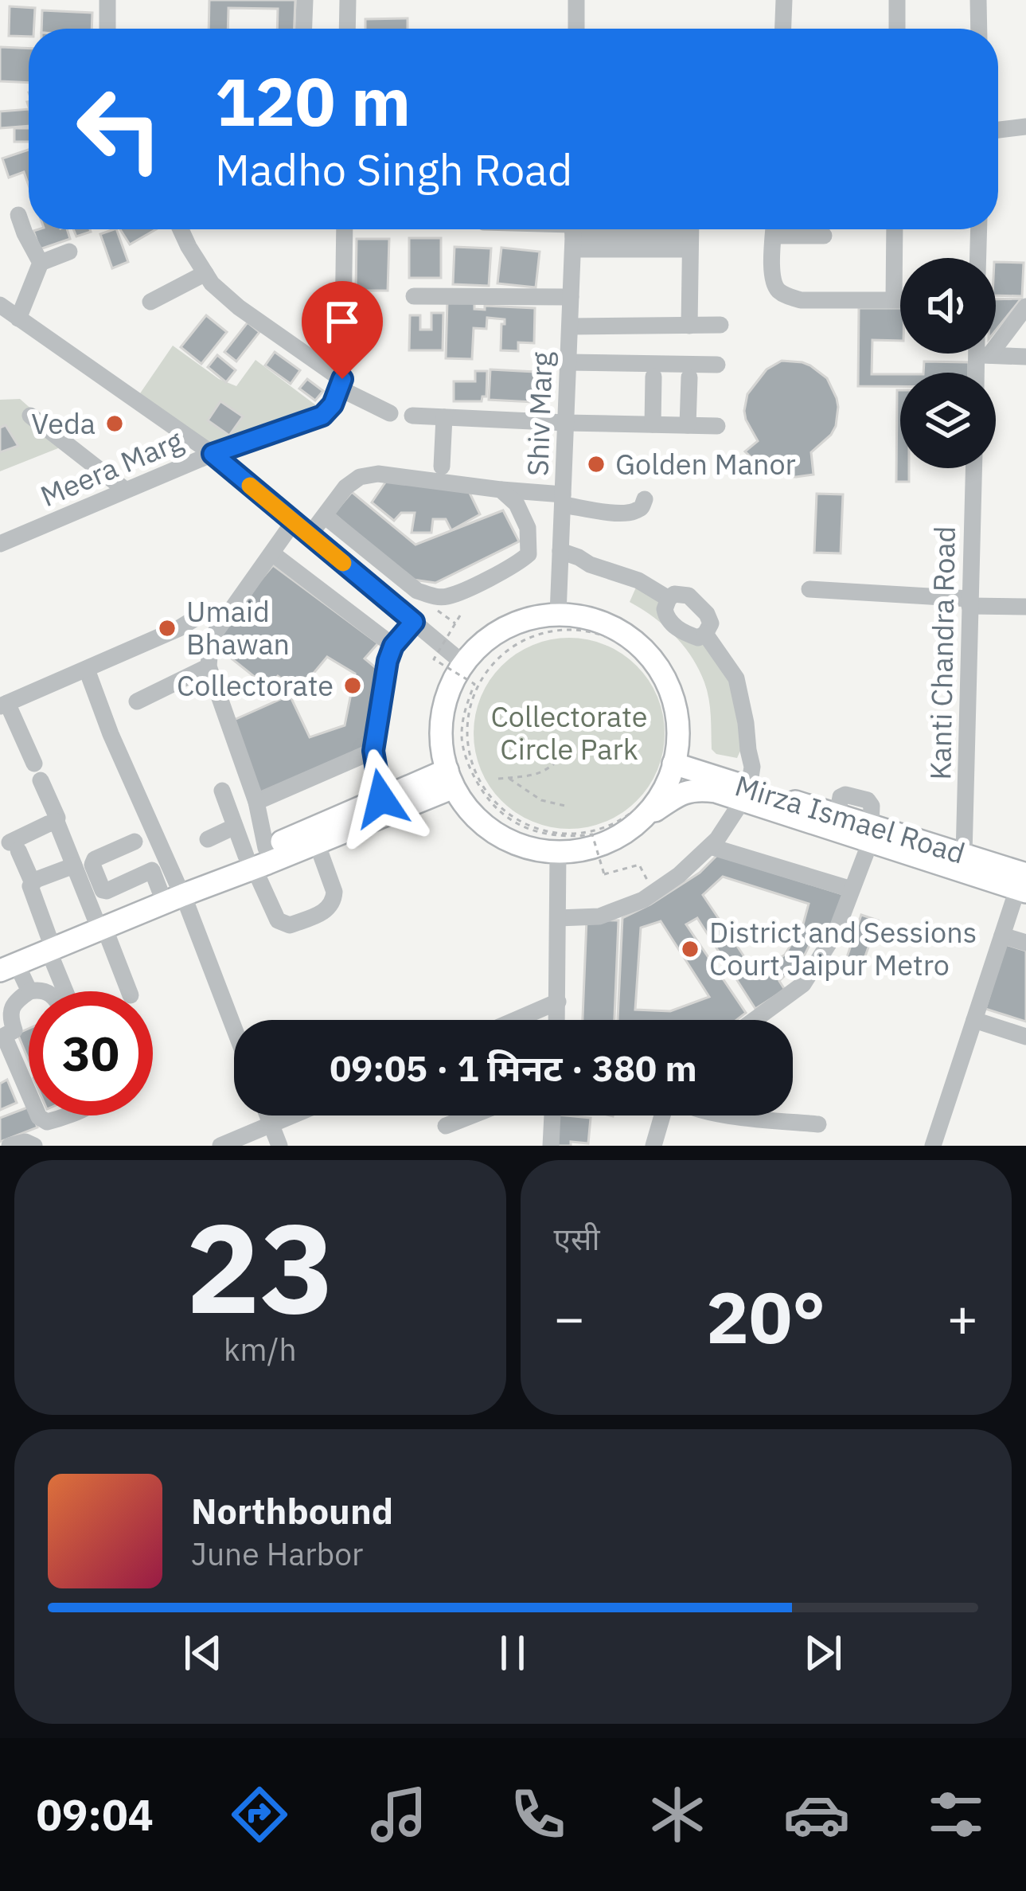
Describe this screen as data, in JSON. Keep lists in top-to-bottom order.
{
  "streets": {
    "main road": ["Mirza Ismael Road"],
    "street": ["Shiv Marg", "Meera Marg", "Kanti Chandra Road"]
  },
  "crossings": [
    ["Kanti Chandra Road", "Mirza Ismael Road"]
  ],
  "parks": ["Collectorate Circle Park"],
  "places": [
    "Veda",
    "Golden Manor",
    "Umaid Bhawan",
    "Collectorate",
    "District and Sessions Court Jaipur Metro"
  ],
  "page": {
    "turn": ["120 m", "Madho Singh Road"],
    "limit": "30",
    "trip": "09:05 · 1 मिनट · 380 m",
    "tile": [
      ["23", "km/h"],
      "एसी"
    ],
    "heat": ["−", "20°", "+"],
    "song": ["Northbound", "June Harbor"],
    "tabs": "09:04"
  }
}
